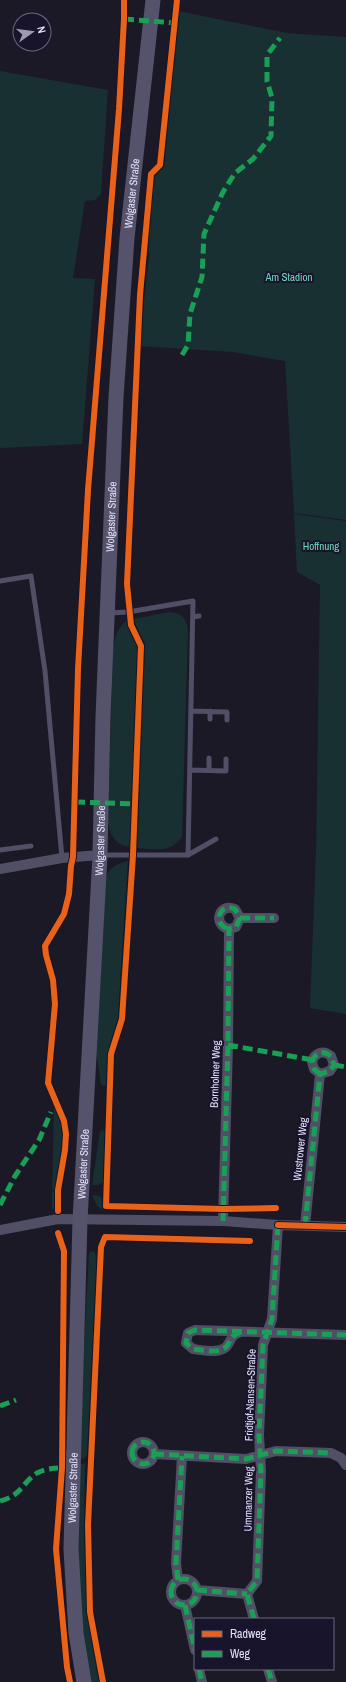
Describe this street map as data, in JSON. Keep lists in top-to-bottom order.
{
  "streets": {
    "main road": ["Wolgaster Straße"],
    "street": [
      "Bornholmer Weg",
      "Wustrower Weg",
      "Fridtjof-Nansen-Straße",
      "Ummanzer Weg"
    ]
  },
  "crossings": [
    ["Fridtjof-Nansen-Straße", "Ummanzer Weg"]
  ],
  "parks": ["Am Stadion", "Hoffnung"],
  "legend": ["Radweg", "Weg"],
  "north": "right"
}
